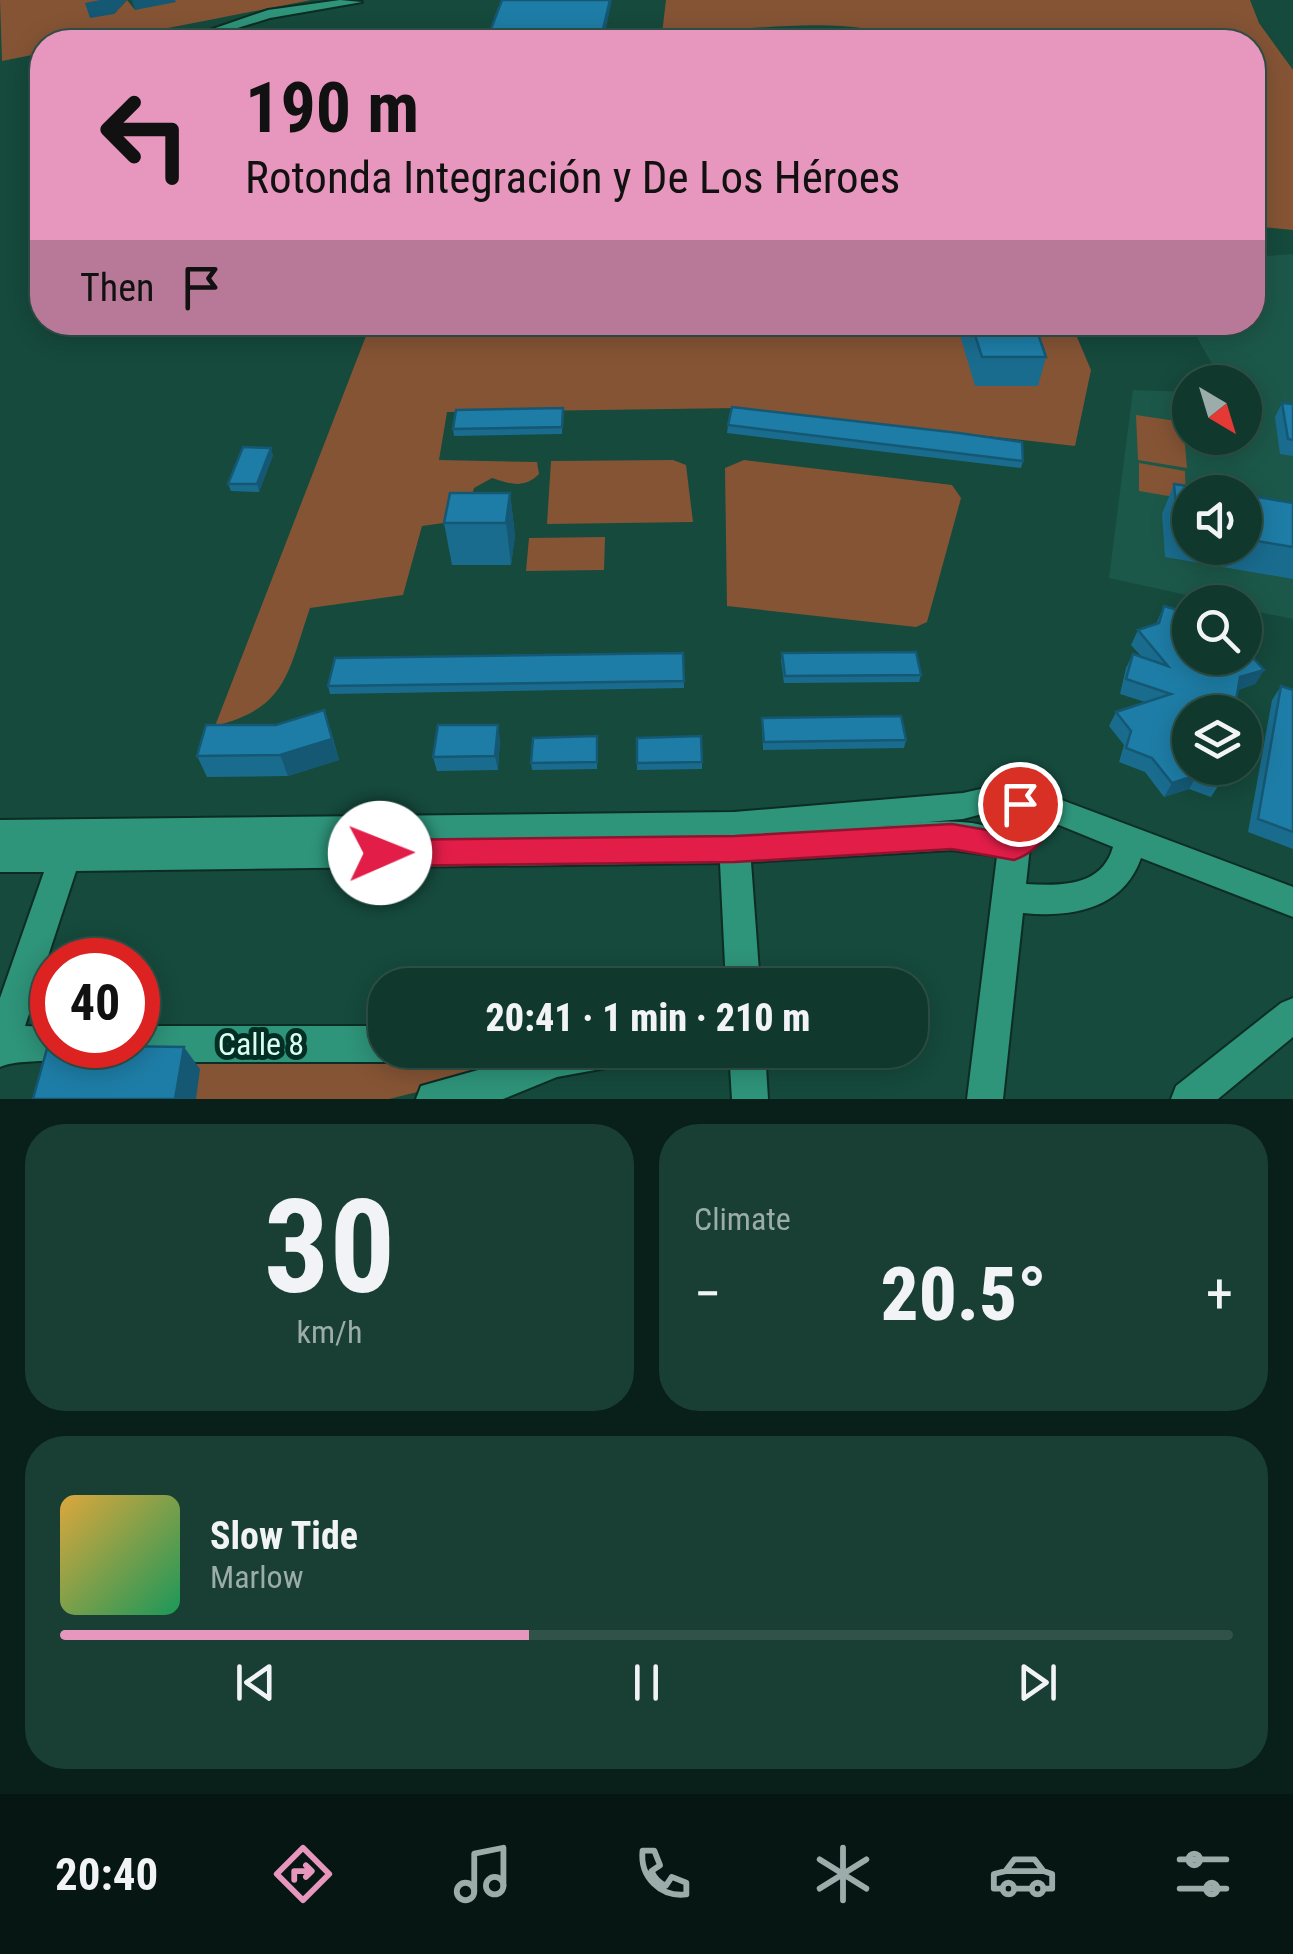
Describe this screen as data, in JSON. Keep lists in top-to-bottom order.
{
  "streets": {
    "street": ["Calle 8"]
  },
  "north": "bottom right",
  "page": {
    "turn": ["190 m", "Rotonda Integración y De Los Héroes"],
    "then": "Then",
    "limit": "40",
    "trip": "20:41 · 1 min · 210 m",
    "tile": [
      ["30", "km/h"],
      "Climate"
    ],
    "heat": ["−", "20.5°", "+"],
    "song": ["Slow Tide", "Marlow"],
    "tabs": "20:40"
  }
}
